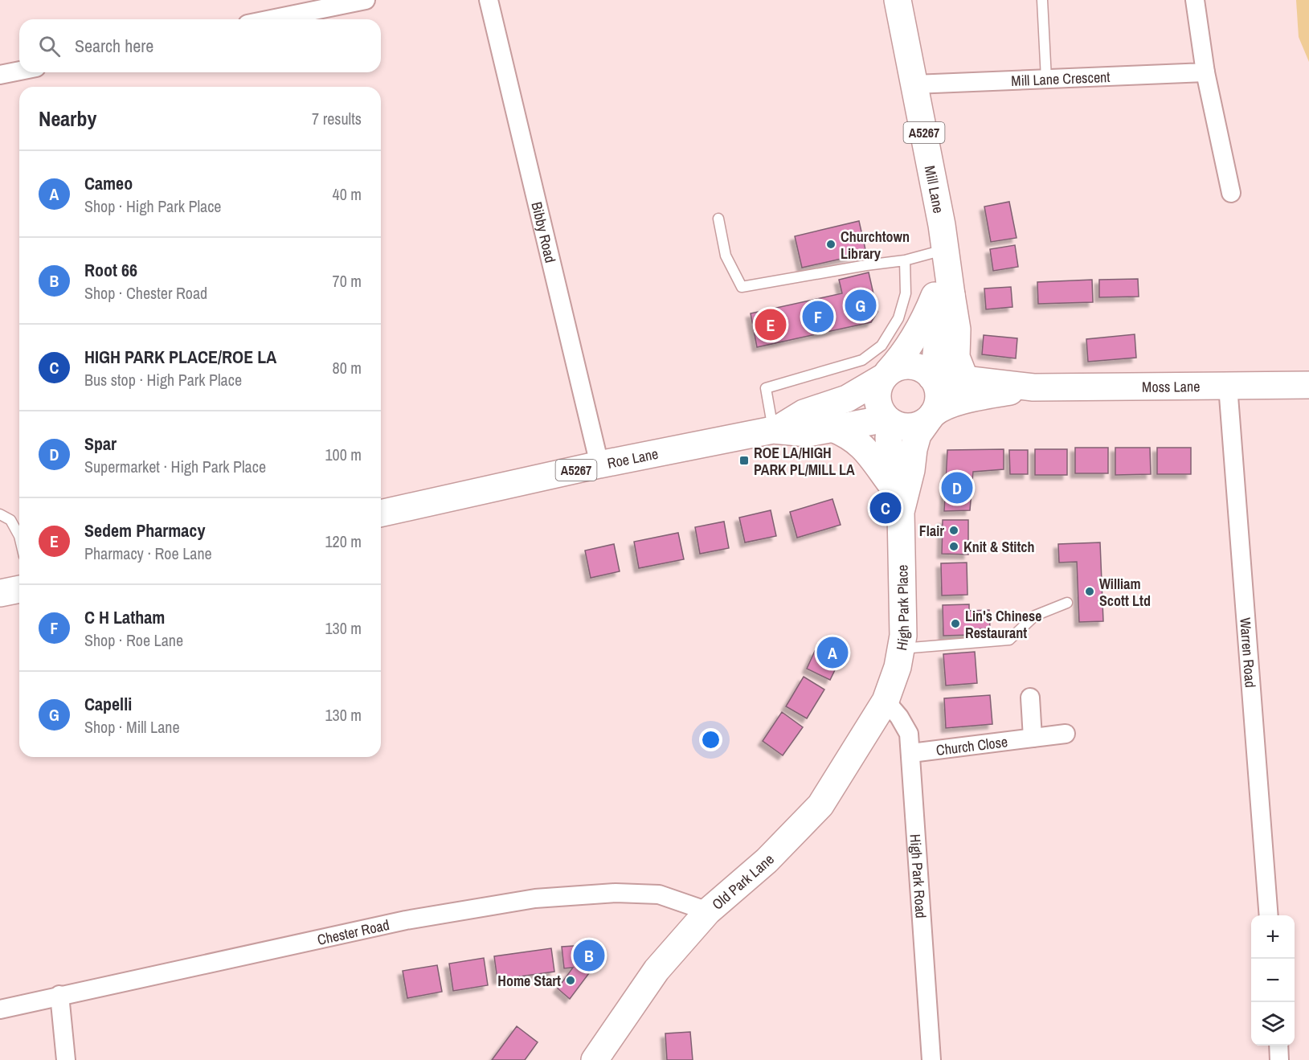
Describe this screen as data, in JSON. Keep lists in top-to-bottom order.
{
  "streets": {
    "street": [
      "Mill Lane Crescent",
      "A5267",
      "Mill Lane",
      "Bibby Road",
      "Moss Lane",
      "Roe Lane",
      "High Park Place",
      "Warren Road",
      "Church Close",
      "High Park Road",
      "Old Park Lane",
      "Chester Road"
    ]
  },
  "crossings": [
    ["Mill Lane Crescent", "Mill Lane"],
    ["A5267", "Mill Lane"],
    ["A5267", "Moss Lane"],
    ["A5267", "Roe Lane"],
    ["A5267", "High Park Place"],
    ["Mill Lane", "Moss Lane"],
    ["Bibby Road", "Roe Lane"],
    ["Moss Lane", "Roe Lane"],
    ["Moss Lane", "High Park Place"],
    ["Moss Lane", "Warren Road"],
    ["Roe Lane", "High Park Place"],
    ["High Park Place", "High Park Road"],
    ["High Park Place", "Old Park Lane"],
    ["Church Close", "High Park Road"],
    ["High Park Road", "Old Park Lane"],
    ["Old Park Lane", "Chester Road"]
  ],
  "places": {
    "other": [
      "Churchtown Library",
      "Flair",
      "Knit & Stitch",
      "William Scott Ltd",
      "Lin's Chinese Restaurant",
      "Home Start"
    ],
    "transit": ["ROE LA/HIGH PARK PL/MILL LA"]
  },
  "page": {
    "search": "Search here",
    "heading": ["Nearby", "7 results"],
    "list": [
      {
        "mark": "A",
        "name": "Cameo",
        "note": "Shop · High Park Place",
        "value": "40 m"
      },
      {
        "mark": "B",
        "name": "Root 66",
        "note": "Shop · Chester Road",
        "value": "70 m"
      },
      {
        "mark": "C",
        "name": "HIGH PARK PLACE/ROE LA",
        "note": "Bus stop · High Park Place",
        "value": "80 m"
      },
      {
        "mark": "D",
        "name": "Spar",
        "note": "Supermarket · High Park Place",
        "value": "100 m"
      },
      {
        "mark": "E",
        "name": "Sedem Pharmacy",
        "note": "Pharmacy · Roe Lane",
        "value": "120 m"
      },
      {
        "mark": "F",
        "name": "C H Latham",
        "note": "Shop · Roe Lane",
        "value": "130 m"
      },
      {
        "mark": "G",
        "name": "Capelli",
        "note": "Shop · Mill Lane",
        "value": "130 m"
      }
    ],
    "pins": [
      "G",
      "F",
      "E",
      "D",
      "C",
      "A",
      "B"
    ],
    "map_buttons": ["+", "−"]
  }
}
